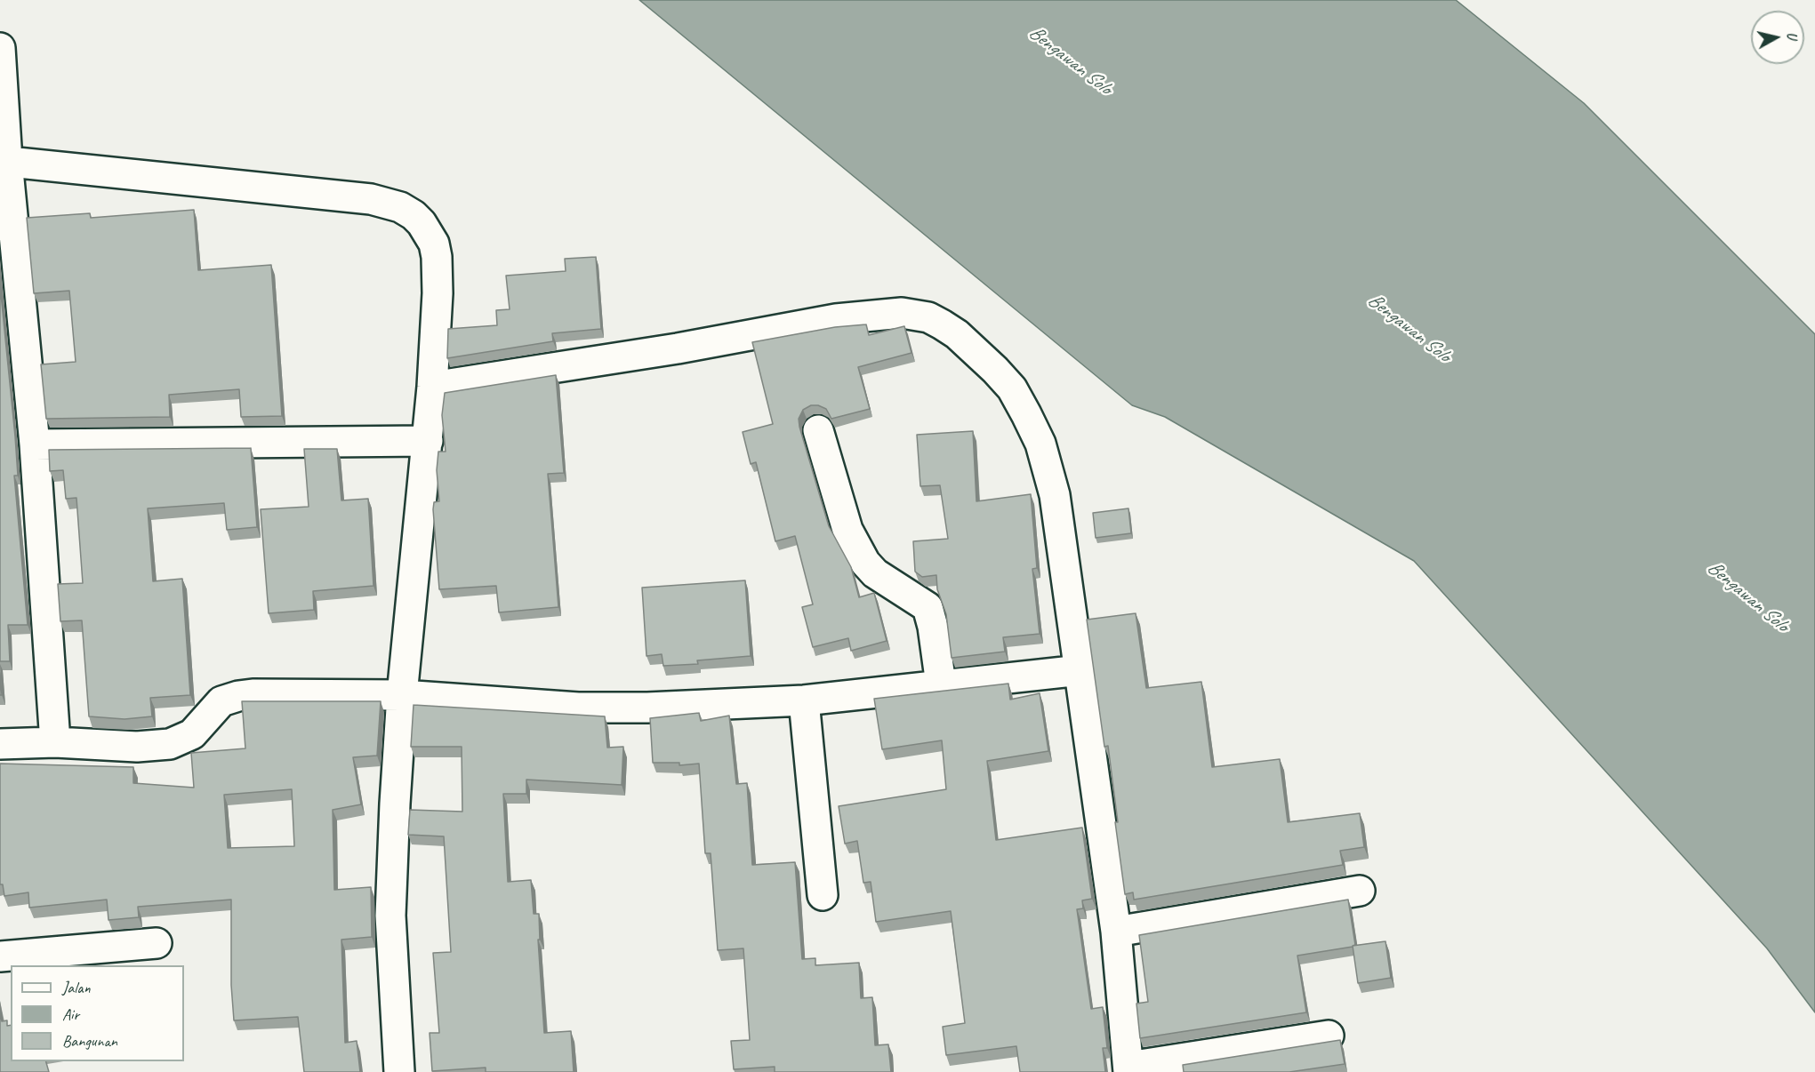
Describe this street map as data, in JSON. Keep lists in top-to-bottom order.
{
  "water": ["Bengawan Solo"],
  "legend": ["Jalan", "Air", "Bangunan"],
  "north": "right"
}
